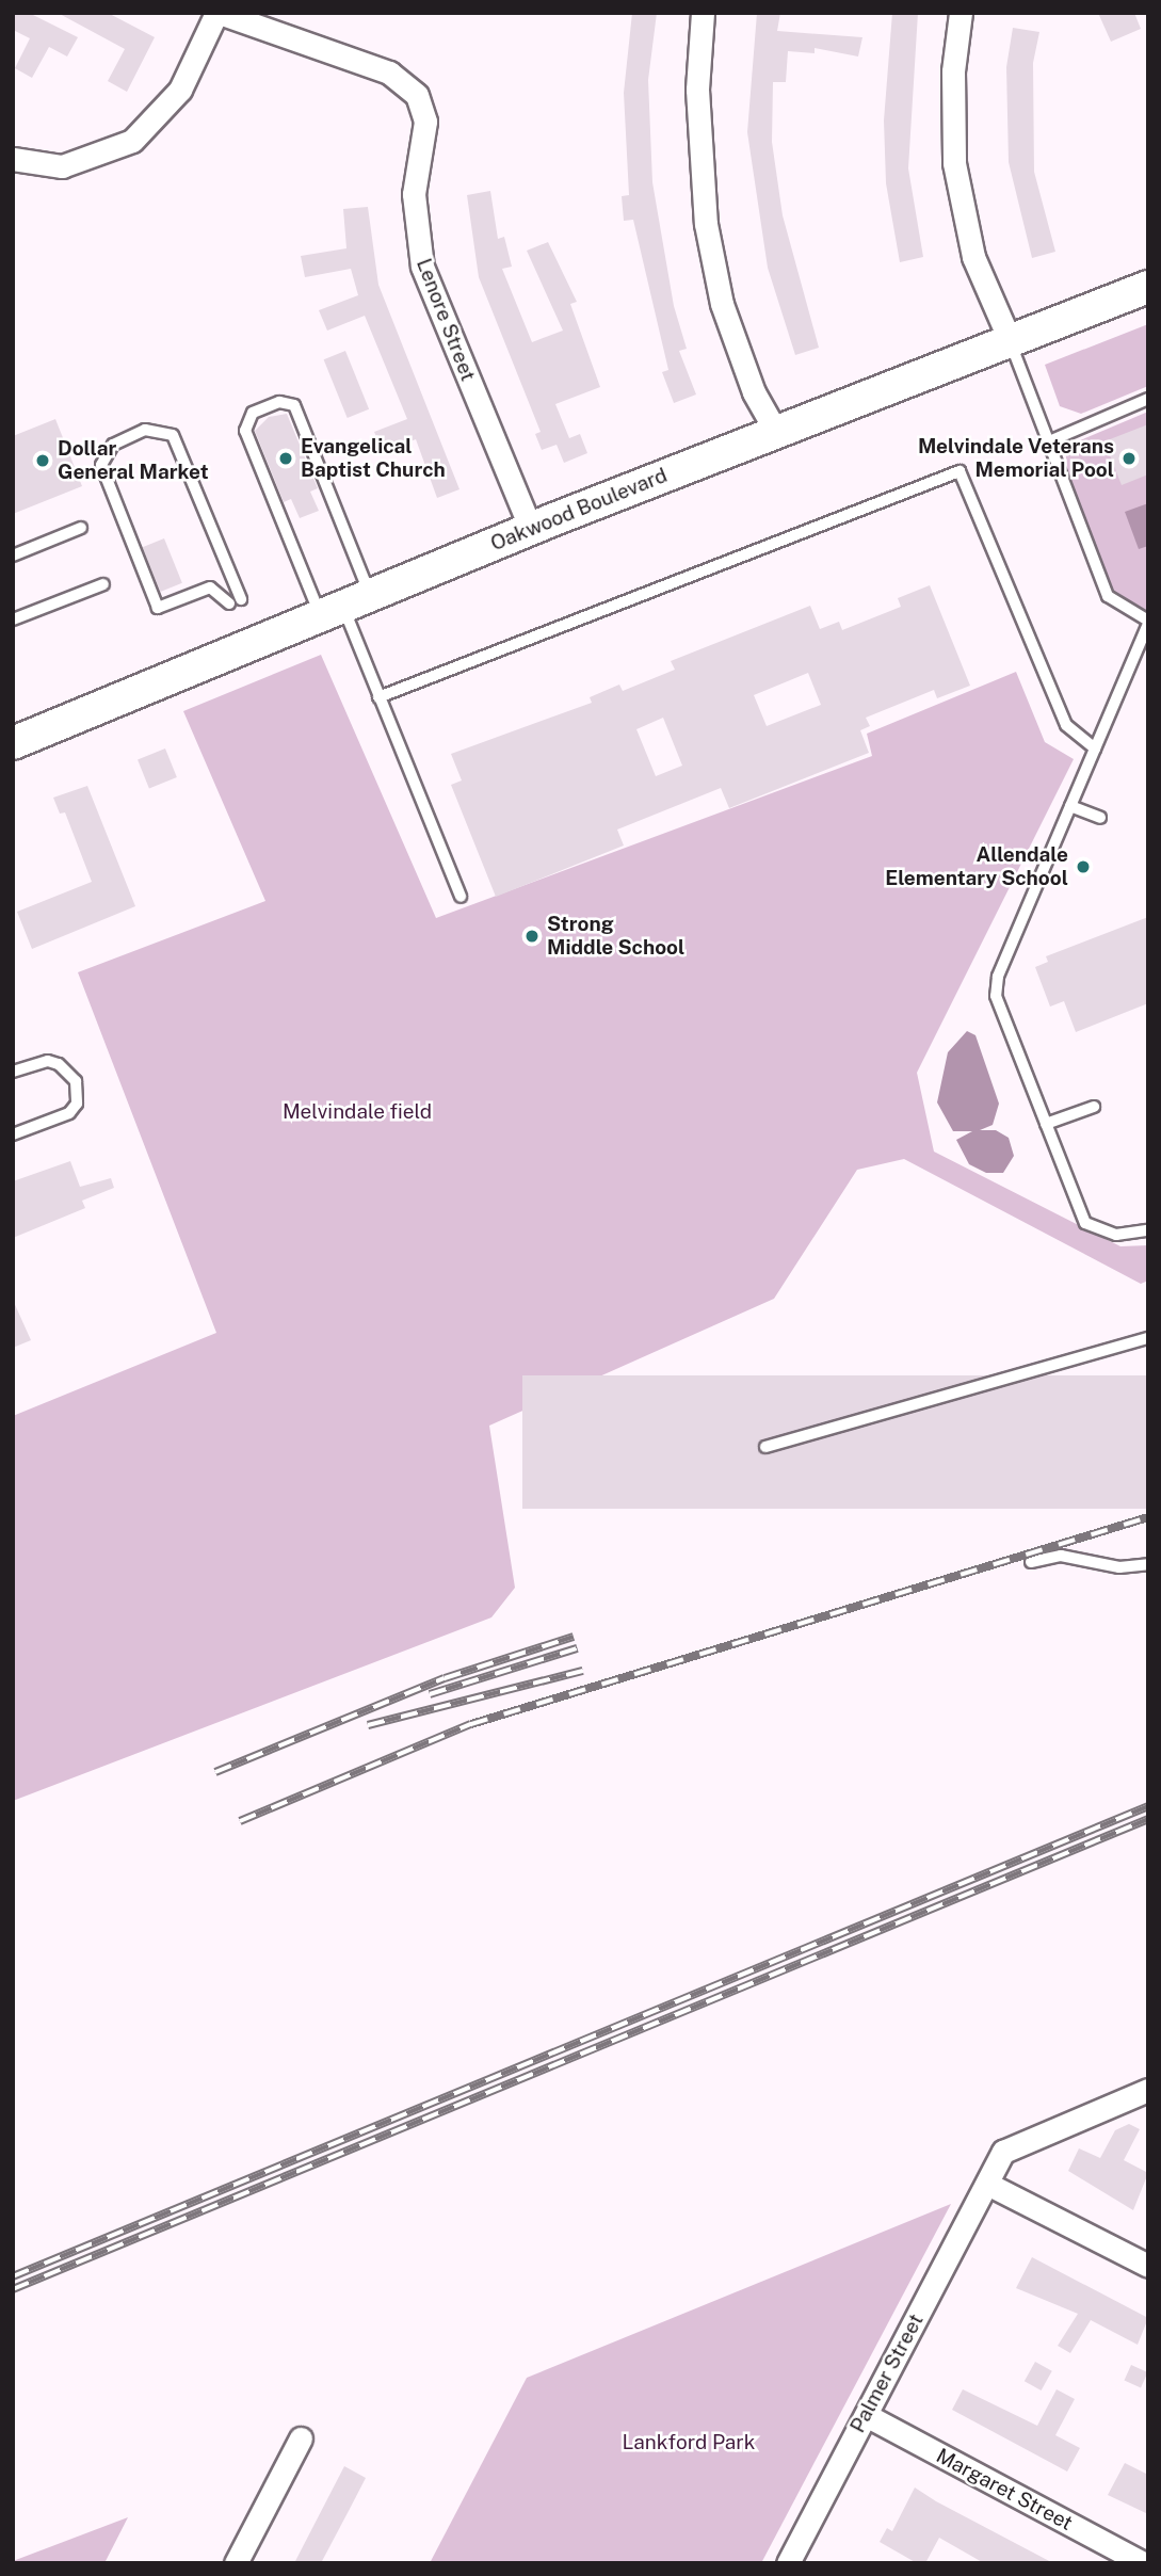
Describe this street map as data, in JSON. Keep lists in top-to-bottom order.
{
  "streets": {
    "main road": ["Oakwood Boulevard"],
    "street": ["Lenore Street", "Palmer Street", "Margaret Street"]
  },
  "crossings": [
    ["Lenore Street", "Oakwood Boulevard"],
    ["Palmer Street", "Margaret Street"]
  ],
  "parks": ["Melvindale field", "Lankford Park"],
  "places": [
    "Evangelical Baptist Church",
    "Melvindale Veterans Memorial Pool",
    "Dollar General Market",
    "Allendale Elementary School",
    "Strong Middle School"
  ]
}
